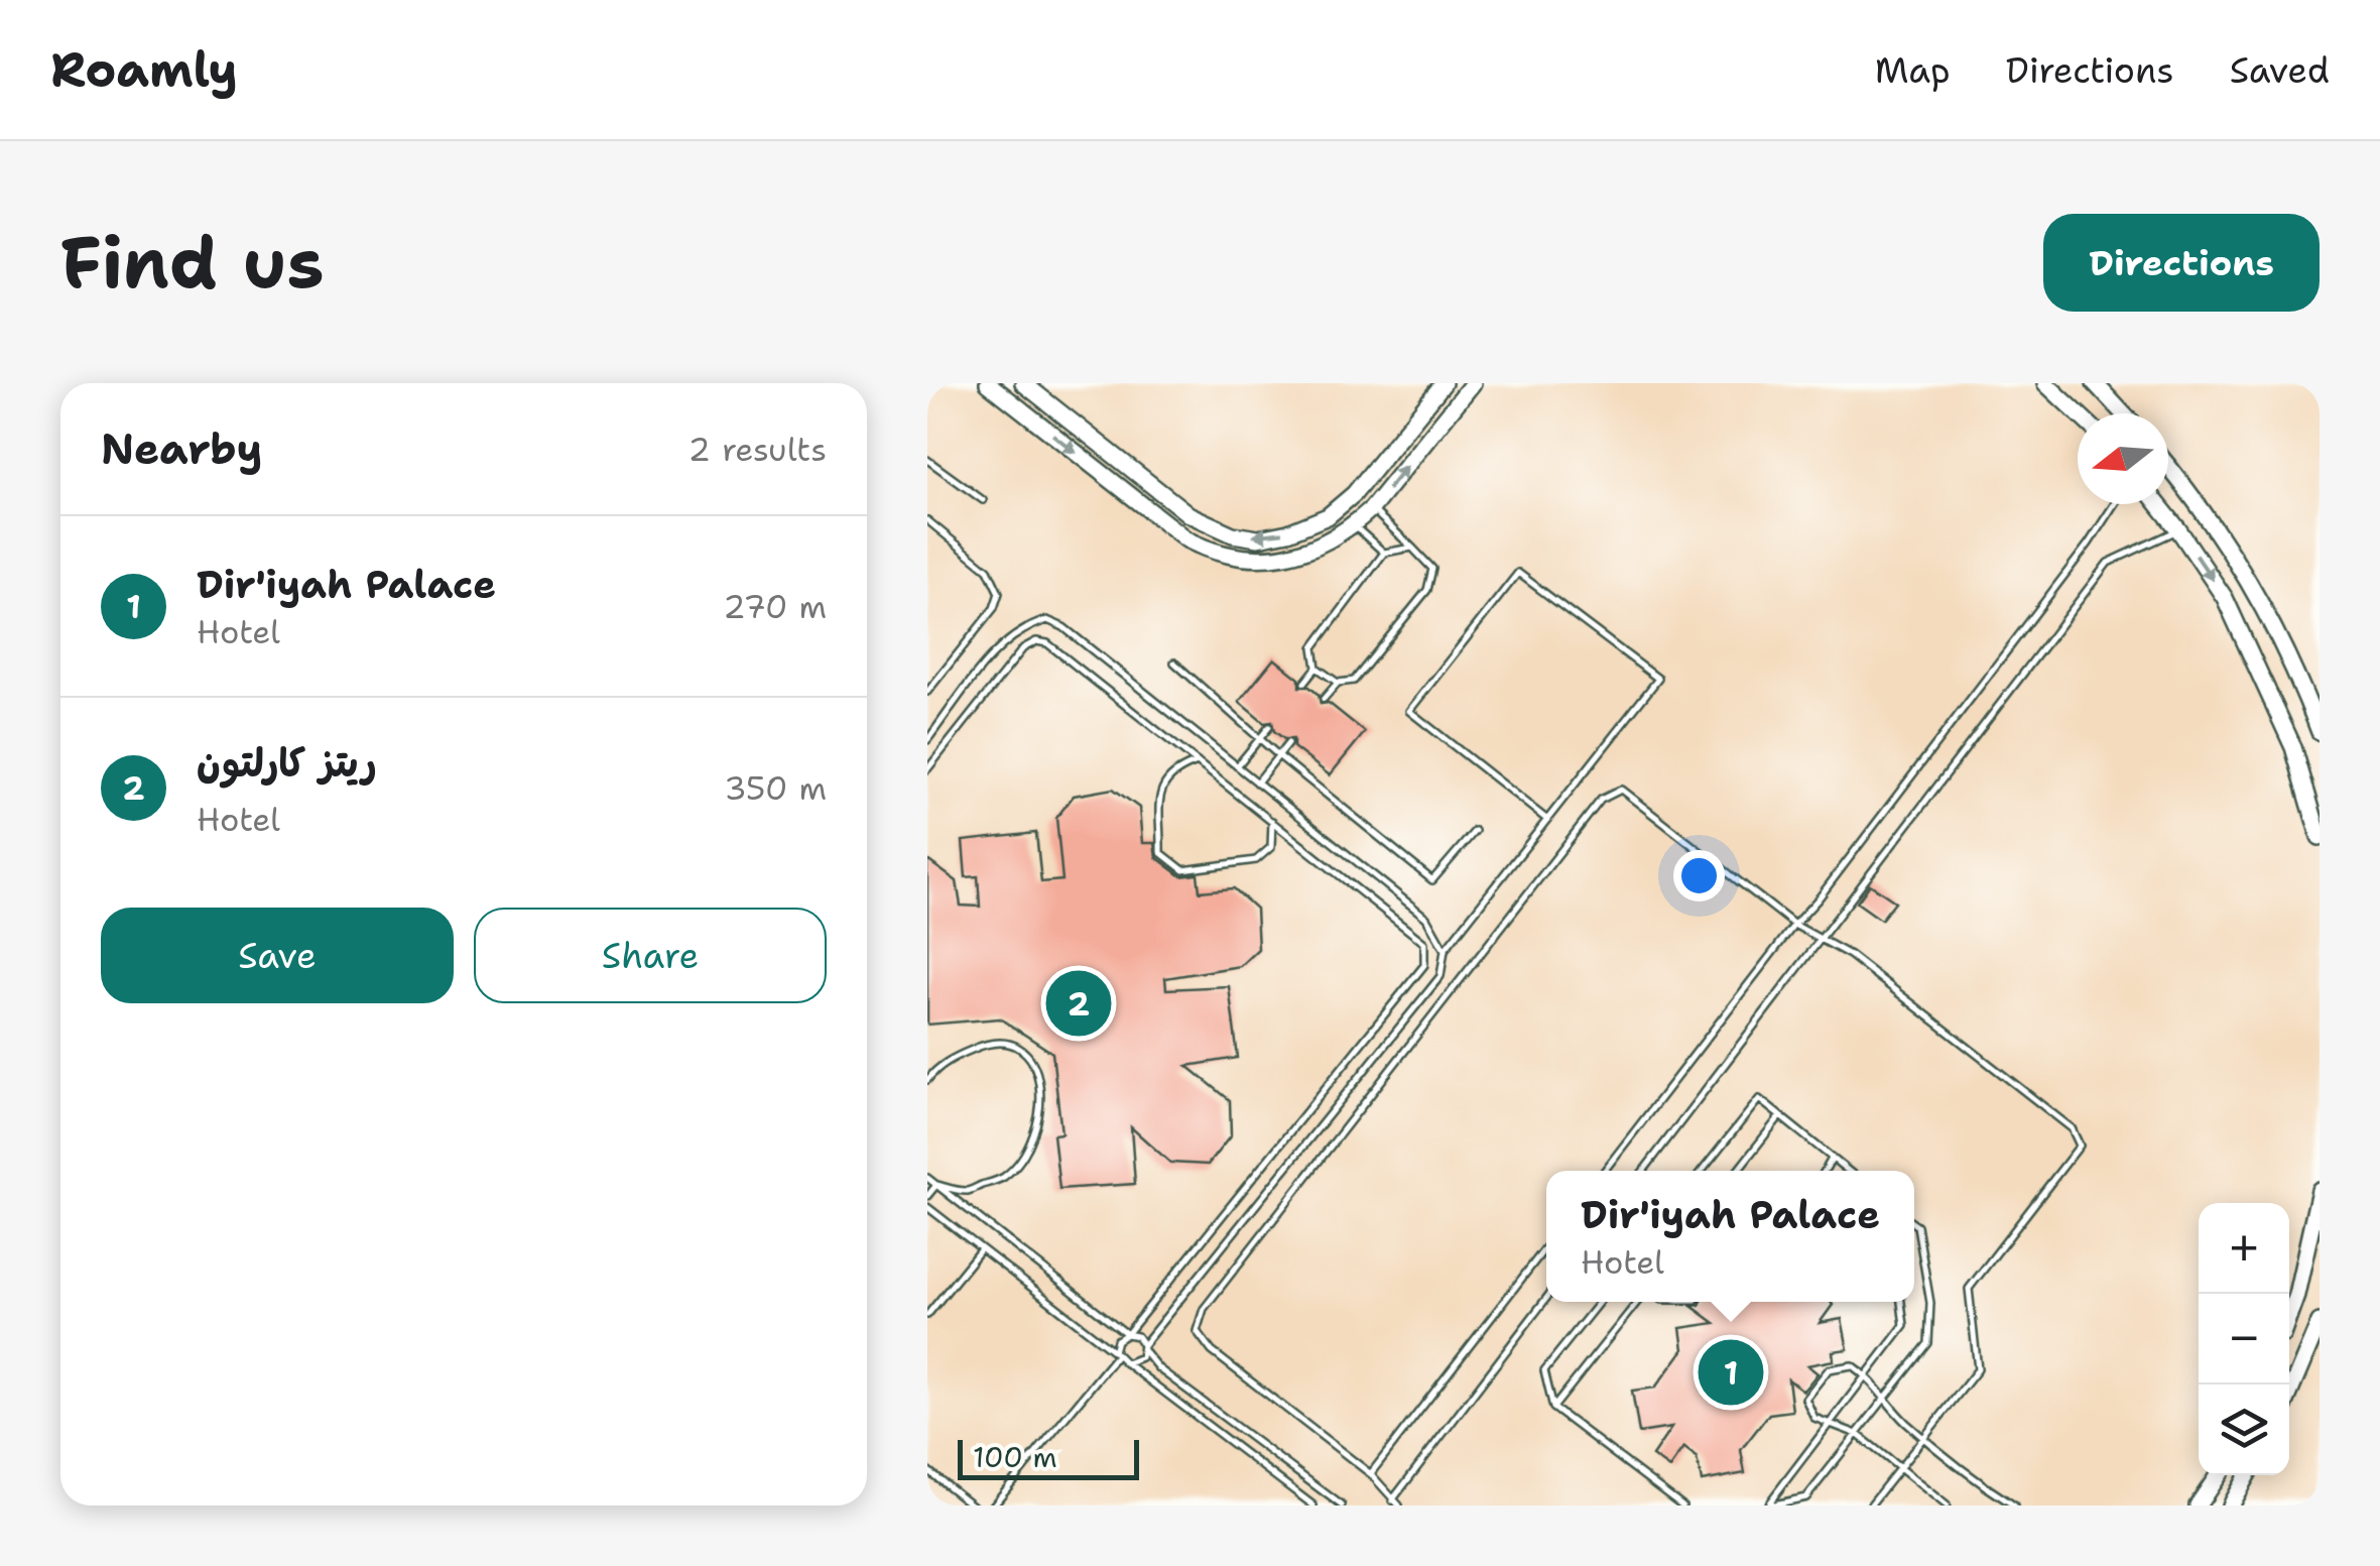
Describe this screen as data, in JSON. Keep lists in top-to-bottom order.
{
  "scale_bar": "100 m",
  "north": "left",
  "page": {
    "header": "Roamly",
    "nav": ["Map", "Directions", "Saved"],
    "buttons": [
      "Directions",
      ["Save", "Share"]
    ],
    "title": "Find us",
    "heading": ["Nearby", "2 results"],
    "list": [
      {
        "mark": "1",
        "name": "Dir'iyah Palace",
        "note": "Hotel",
        "value": "270 m"
      },
      {
        "mark": "2",
        "name": "ريتز كارلتون",
        "note": "Hotel",
        "value": "350 m"
      }
    ],
    "pins": ["2", "1"],
    "popup": ["Dir'iyah Palace", "Hotel"],
    "map_buttons": ["+", "−"],
    "scale": "100 m"
  }
}
